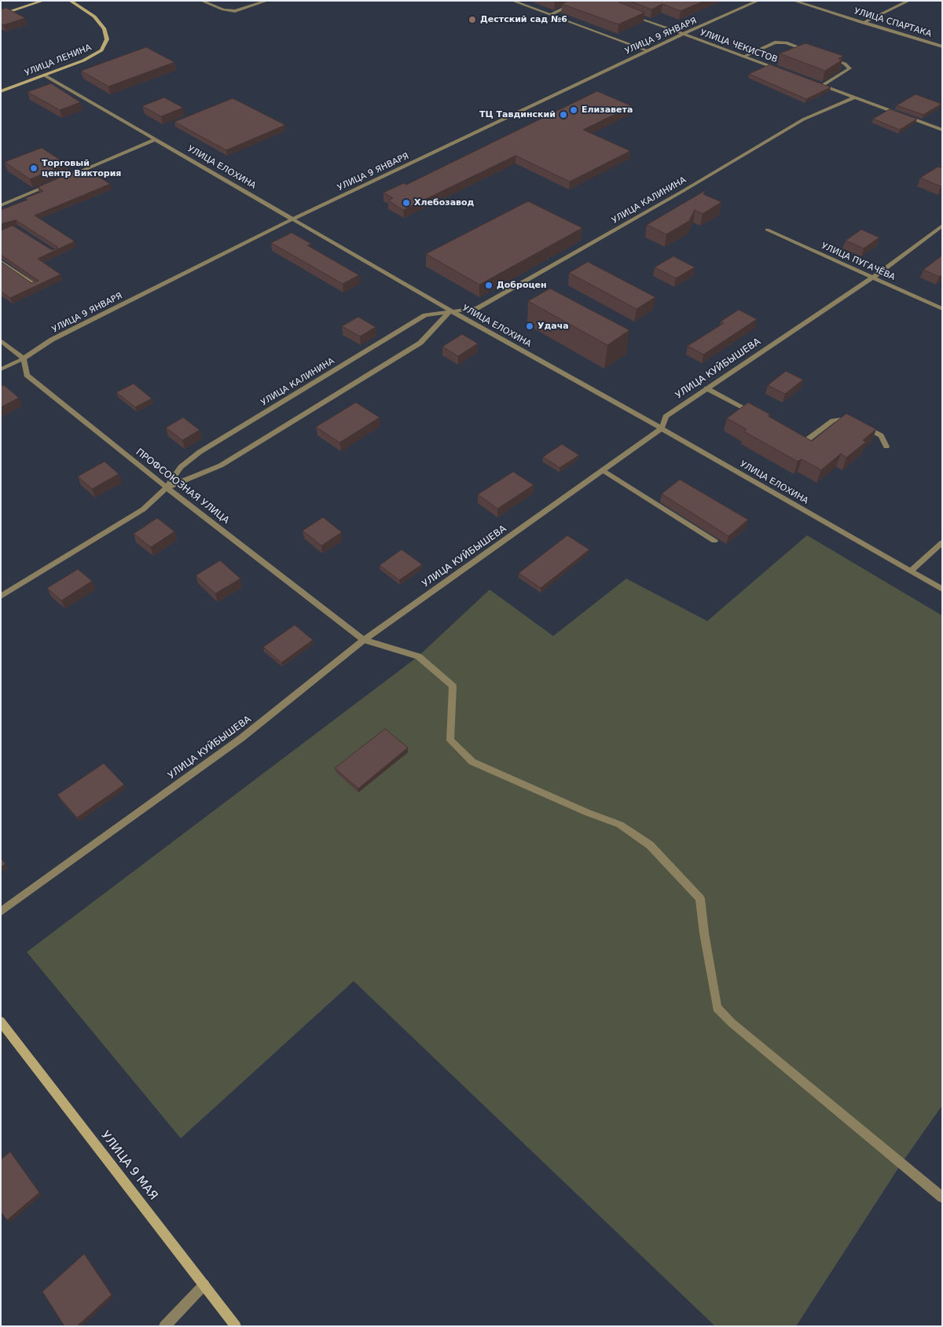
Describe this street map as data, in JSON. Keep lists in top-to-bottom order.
{
  "streets": {
    "street": [
      "УЛИЦА СПАРТАКА",
      "УЛИЦА 9 ЯНВАРЯ",
      "УЛИЦА ЧЕКИСТОВ",
      "УЛИЦА ЛЕНИНА",
      "УЛИЦА ЕЛОХИНА",
      "УЛИЦА КАЛИНИНА",
      "УЛИЦА ПУГАЧЁВА",
      "УЛИЦА КУЙБЫШЕВА",
      "ПРОФСОЮЗНАЯ УЛИЦА",
      "УЛИЦА 9 МАЯ"
    ]
  },
  "crossings": [
    ["УЛИЦА 9 ЯНВАРЯ", "УЛИЦА ЧЕКИСТОВ"],
    ["УЛИЦА 9 ЯНВАРЯ", "УЛИЦА ЕЛОХИНА"],
    ["УЛИЦА 9 ЯНВАРЯ", "ПРОФСОЮЗНАЯ УЛИЦА"],
    ["УЛИЦА ЛЕНИНА", "УЛИЦА ЕЛОХИНА"],
    ["УЛИЦА ЕЛОХИНА", "УЛИЦА КАЛИНИНА"],
    ["УЛИЦА ЕЛОХИНА", "УЛИЦА КУЙБЫШЕВА"],
    ["УЛИЦА КАЛИНИНА", "ПРОФСОЮЗНАЯ УЛИЦА"],
    ["УЛИЦА ПУГАЧЁВА", "УЛИЦА КУЙБЫШЕВА"],
    ["УЛИЦА КУЙБЫШЕВА", "ПРОФСОЮЗНАЯ УЛИЦА"]
  ],
  "places": [
    "Дестский сад №6",
    "Елизавета",
    "ТЦ Тавдинский",
    "Торговый центр Виктория",
    "Хлебозавод",
    "Доброцен",
    "Удача"
  ]
}
